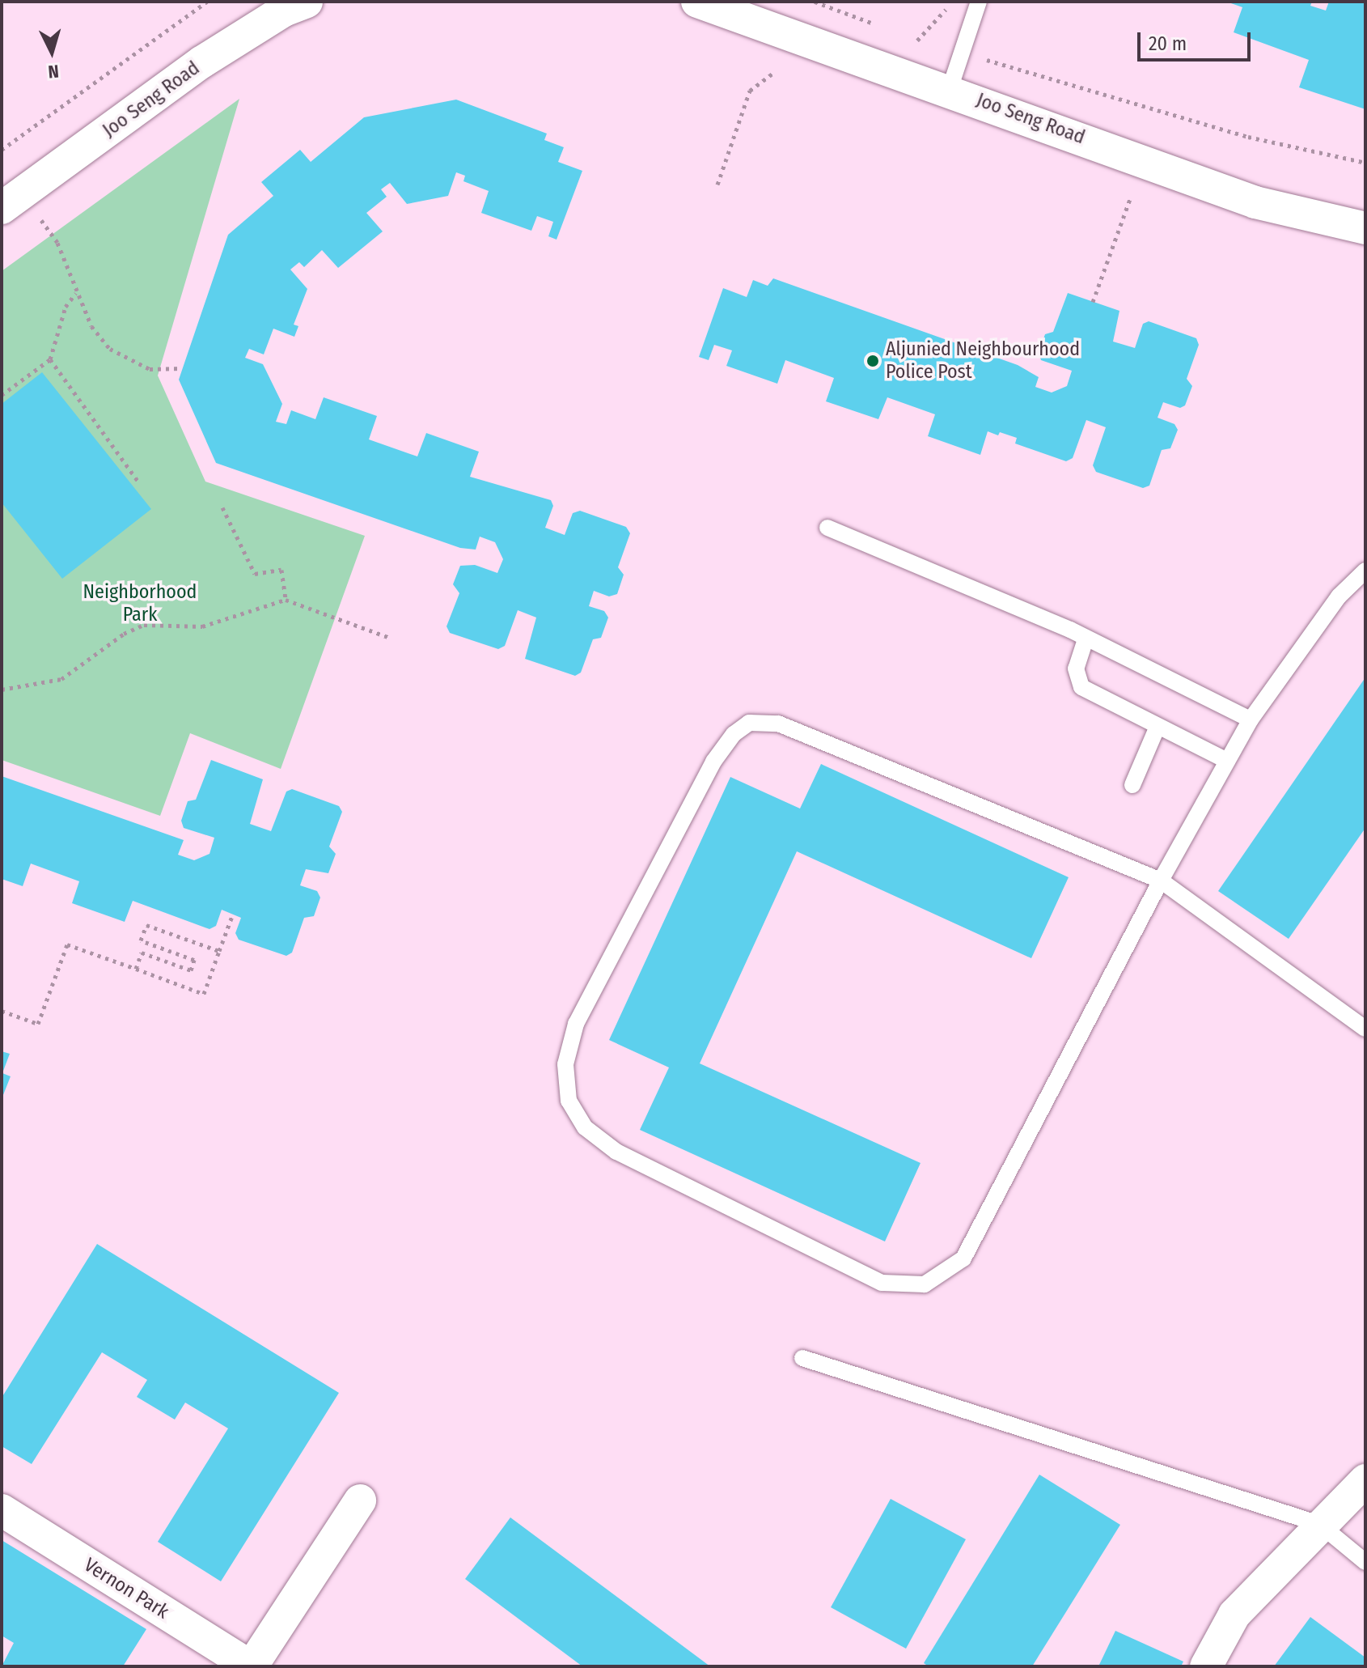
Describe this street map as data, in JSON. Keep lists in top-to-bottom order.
{
  "streets": {
    "street": ["Joo Seng Road", "Vernon Park"]
  },
  "parks": ["Neighborhood Park"],
  "places": ["Aljunied Neighbourhood Police Post"],
  "scale_bar": "20 m",
  "north": "bottom"
}
